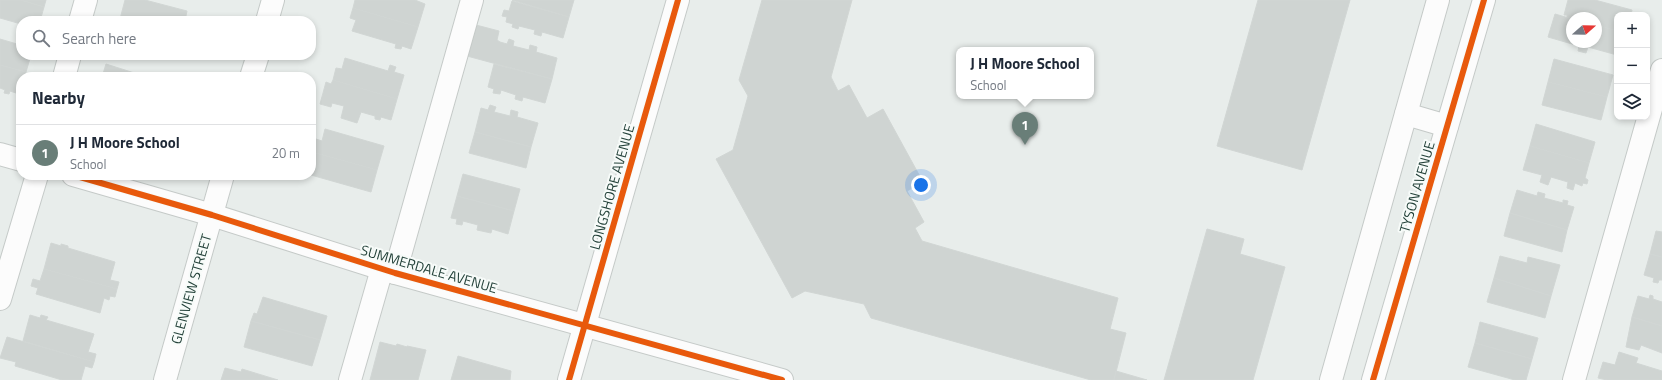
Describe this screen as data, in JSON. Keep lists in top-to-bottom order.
{
  "streets": {
    "street": [
      "LONGSHORE AVENUE",
      "TYSON AVENUE",
      "SUMMERDALE AVENUE",
      "GLENVIEW STREET"
    ]
  },
  "crossings": [
    ["LONGSHORE AVENUE", "SUMMERDALE AVENUE"],
    ["SUMMERDALE AVENUE", "GLENVIEW STREET"]
  ],
  "north": "right",
  "page": {
    "map_buttons": ["+", "−"],
    "search": "Search here",
    "popup": ["J H Moore School", "School"],
    "heading": "Nearby",
    "pins": "1",
    "list": [
      {
        "mark": "1",
        "name": "J H Moore School",
        "note": "School",
        "value": "20 m"
      }
    ]
  }
}
